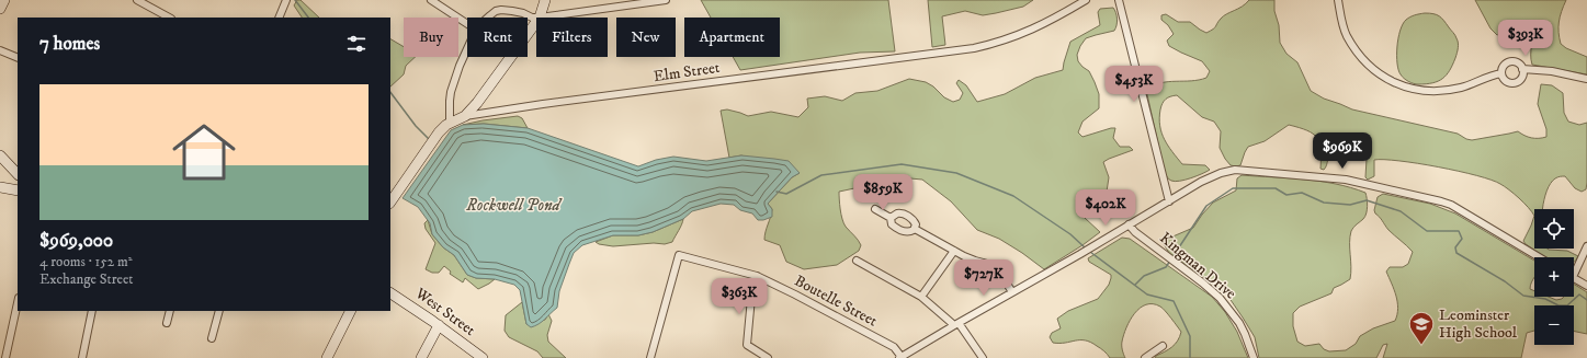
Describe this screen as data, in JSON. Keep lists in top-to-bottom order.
{
  "streets": {
    "street": [
      "Elm Street",
      "Kingman Drive",
      "Boutelle Street",
      "West Street"
    ]
  },
  "water": ["Rockwell Pond"],
  "places": {
    "school or university": ["Leominster High School"]
  },
  "page": {
    "chip": [
      "Buy",
      "Rent",
      "Filters",
      "New",
      "Apartment"
    ],
    "heading": "7 homes",
    "price": [
      "$393K",
      "$453K",
      "$969K",
      "$859K",
      "$402K",
      "$727K",
      "$363K"
    ],
    "list": [
      {
        "name": "$969,000",
        "note": "4 rooms · 152 m² · Exchange Street"
      }
    ],
    "map_buttons": ["+", "−"]
  }
}
